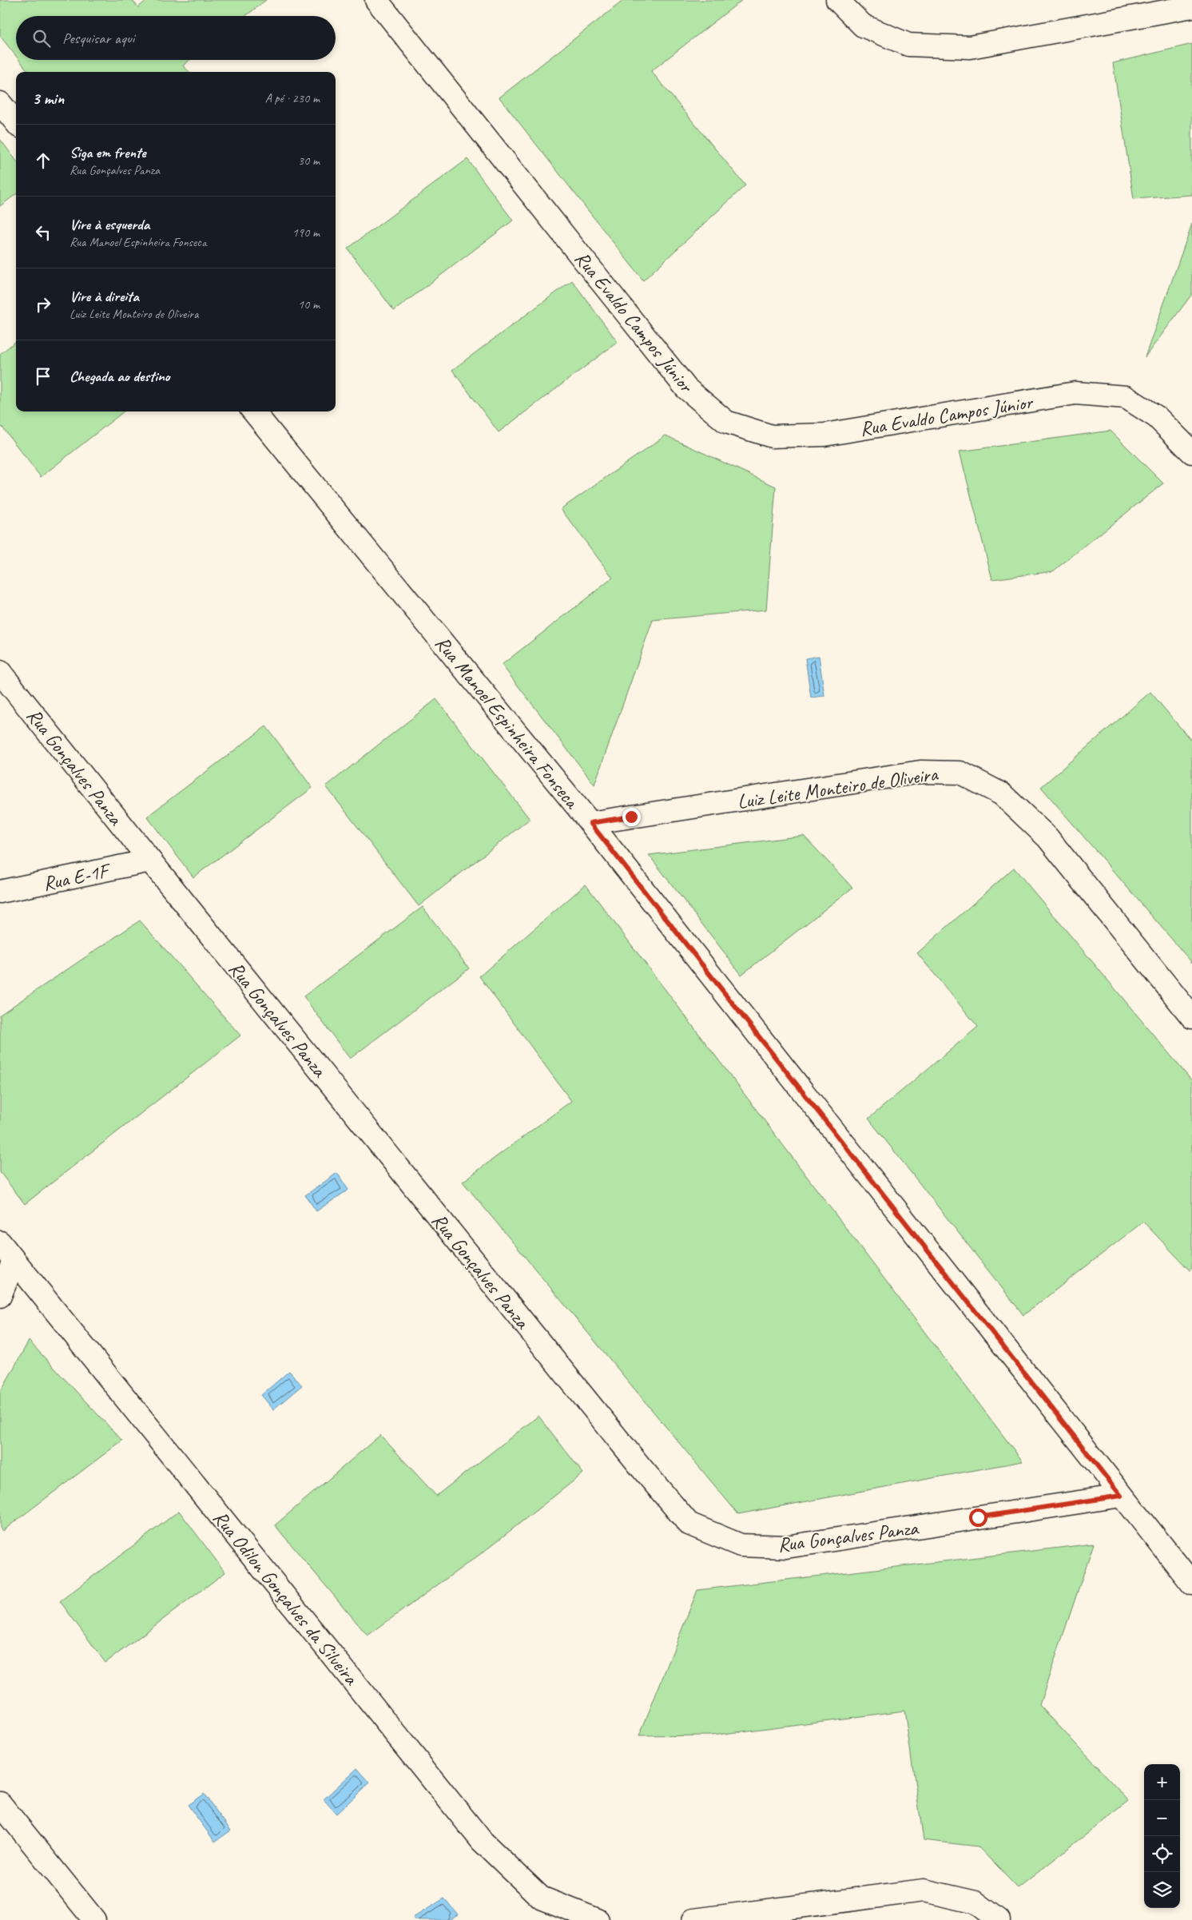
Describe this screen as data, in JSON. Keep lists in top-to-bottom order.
{
  "streets": {
    "street": [
      "Rua Evaldo Campos Júnior",
      "Rua Manoel Espinheira Fonseca",
      "Rua Gonçalves Panza",
      "Luiz Leite Monteiro de Oliveira",
      "Rua E-1F",
      "Rua Odilon Gonçalves da Silveira"
    ]
  },
  "crossings": [
    ["Rua Manoel Espinheira Fonseca", "Rua Gonçalves Panza"],
    ["Rua Manoel Espinheira Fonseca", "Luiz Leite Monteiro de Oliveira"],
    ["Rua Gonçalves Panza", "Rua E-1F"]
  ],
  "page": {
    "search": "Pesquisar aqui",
    "heading": ["3 min", "A pé · 230 m"],
    "list": [
      ["Siga em frente", "Rua Gonçalves Panza", "30 m"],
      ["Vire à esquerda", "Rua Manoel Espinheira Fonseca", "190 m"],
      ["Vire à direita", "Luiz Leite Monteiro de Oliveira", "10 m"],
      "Chegada ao destino"
    ],
    "map_buttons": ["+", "−"]
  }
}
